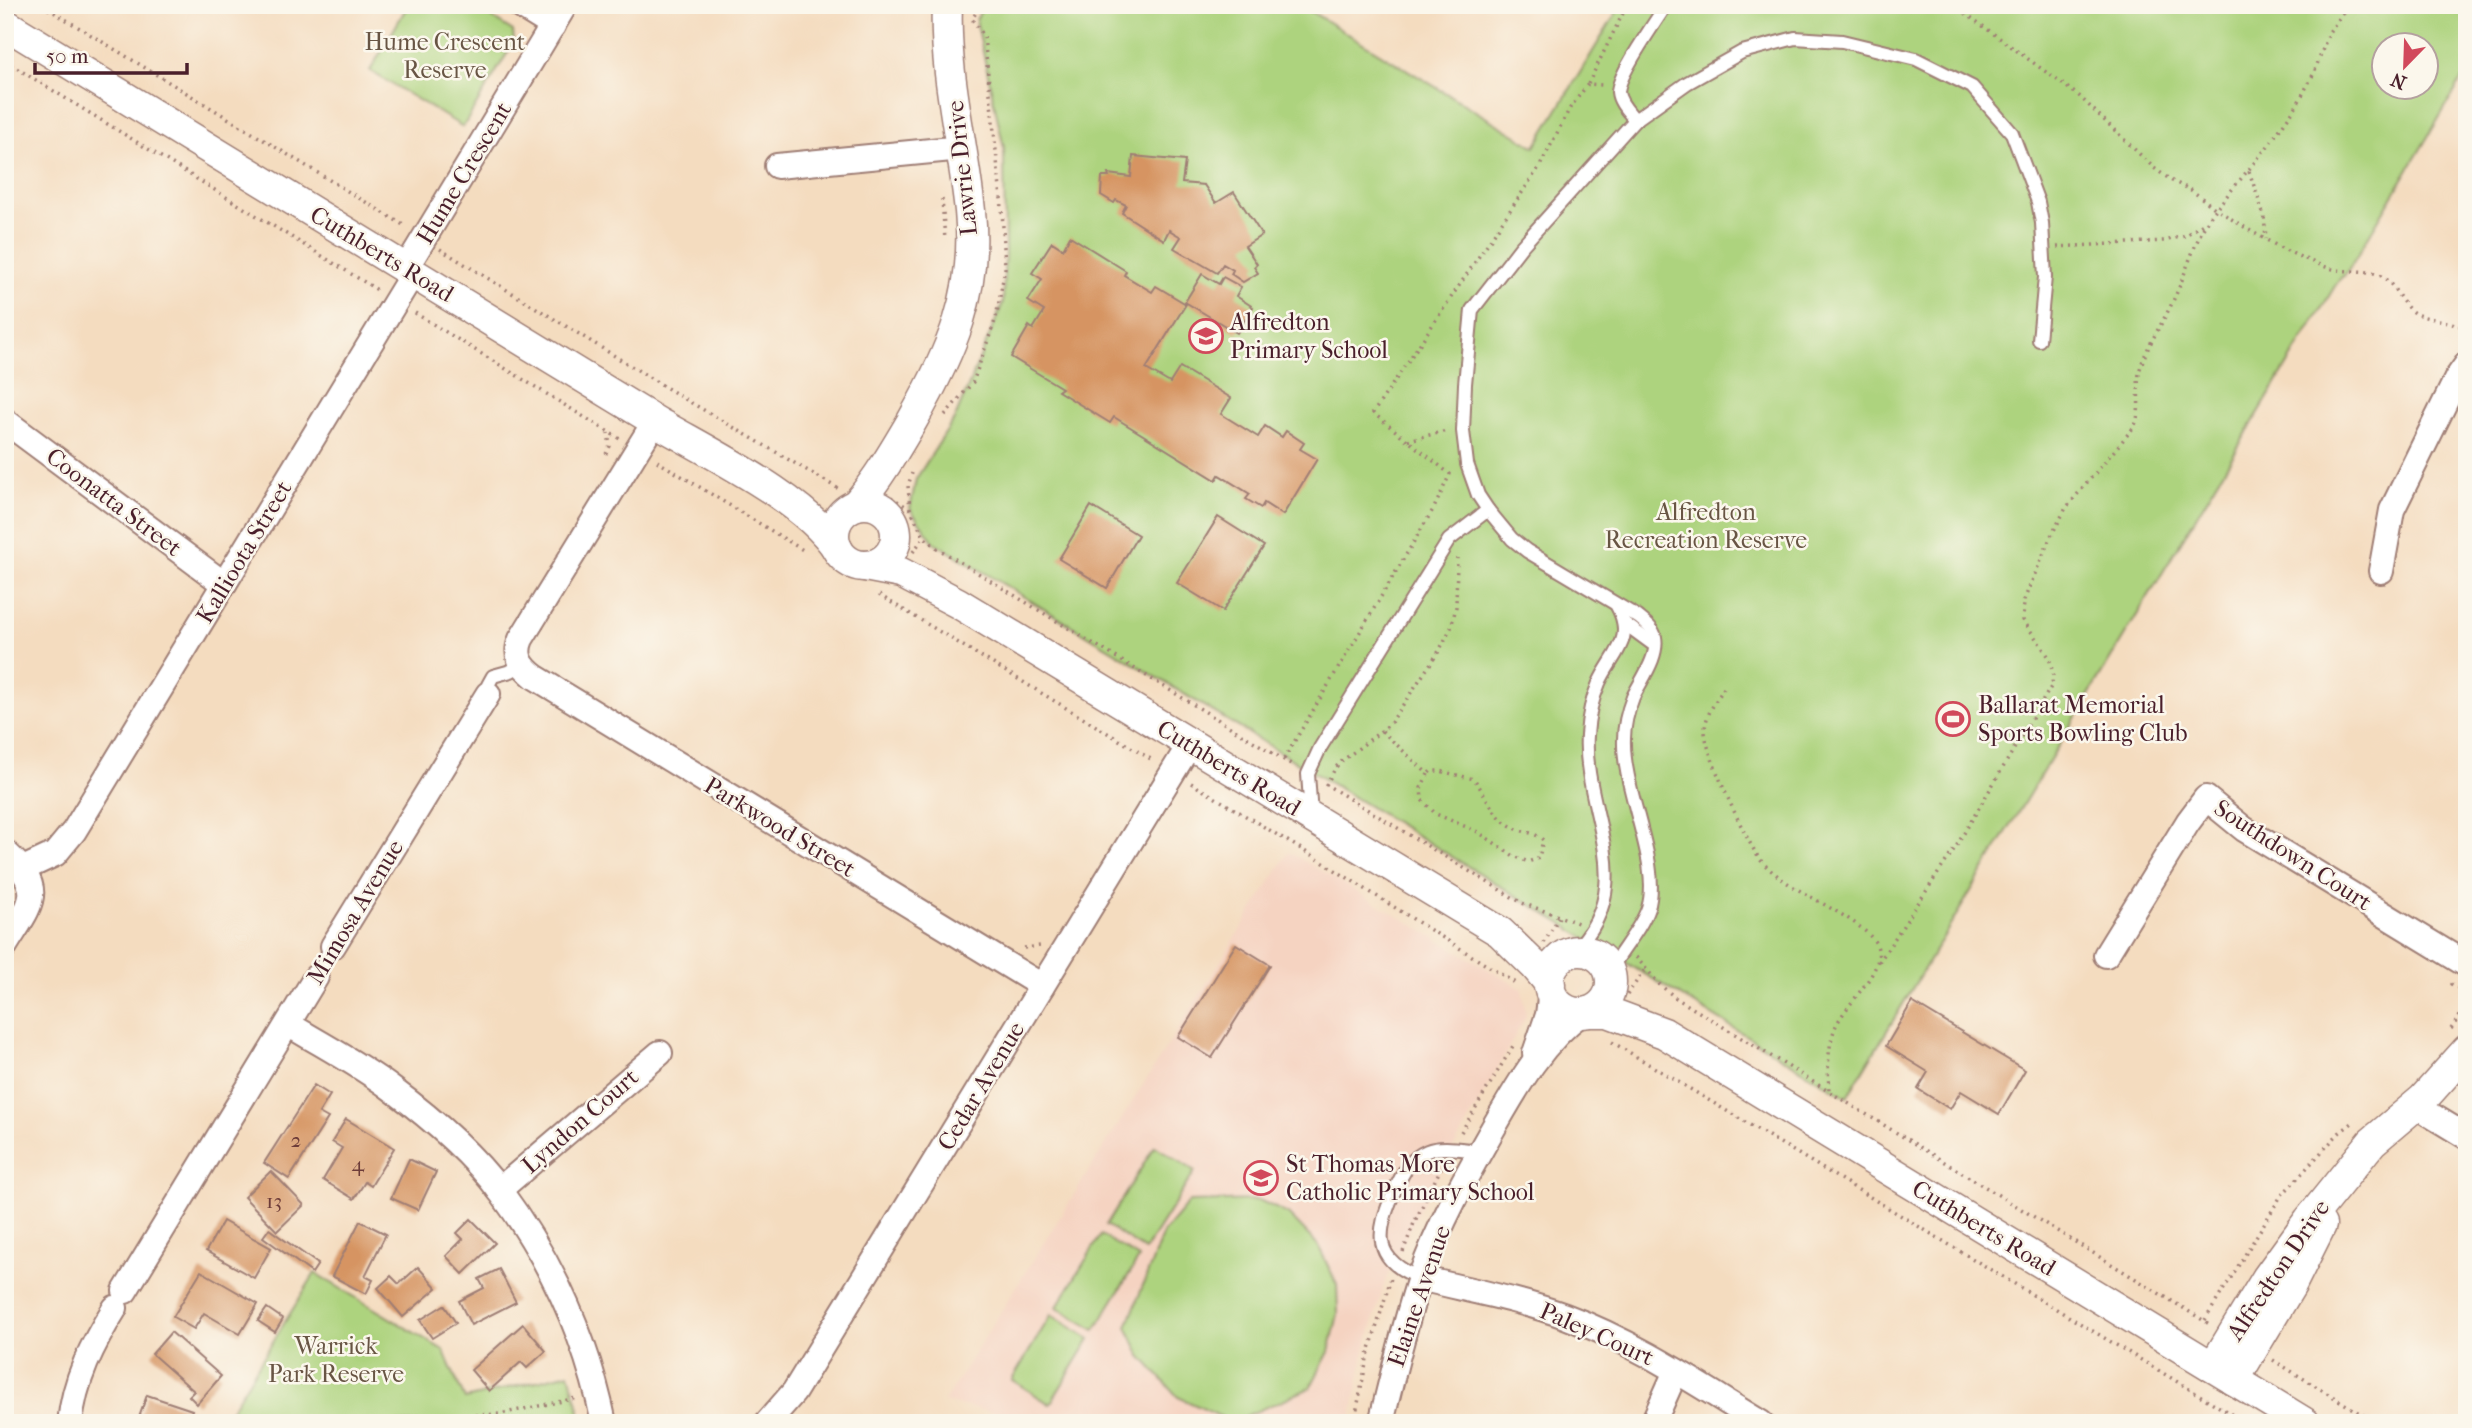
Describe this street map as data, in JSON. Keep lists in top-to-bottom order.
{
  "streets": {
    "street": [
      "Lawrie Drive",
      "Hume Crescent",
      "Cuthberts Road",
      "Coonatta Street",
      "Kallioota Street",
      "Parkwood Street",
      "Southdown Court",
      "Mimosa Avenue",
      "Cedar Avenue",
      "Lyndon Court",
      "Alfredton Drive",
      "Elaine Avenue",
      "Paley Court"
    ]
  },
  "crossings": [
    ["Lawrie Drive", "Cuthberts Road"],
    ["Hume Crescent", "Cuthberts Road"],
    ["Hume Crescent", "Kallioota Street"],
    ["Cuthberts Road", "Kallioota Street"],
    ["Cuthberts Road", "Cedar Avenue"],
    ["Cuthberts Road", "Alfredton Drive"],
    ["Cuthberts Road", "Elaine Avenue"],
    ["Coonatta Street", "Kallioota Street"],
    ["Parkwood Street", "Mimosa Avenue"],
    ["Parkwood Street", "Cedar Avenue"],
    ["Elaine Avenue", "Paley Court"]
  ],
  "parks": ["Hume Crescent Reserve", "Alfredton Recreation Reserve", "Warrick Park Reserve"],
  "places": {
    "school or university": ["Alfredton Primary School", "St Thomas More Catholic Primary School"],
    "sports": ["Ballarat Memorial Sports Bowling Club"]
  },
  "house_numbers": ["2", "4", "13"],
  "scale_bar": "50 m",
  "north": "bottom left"
}
